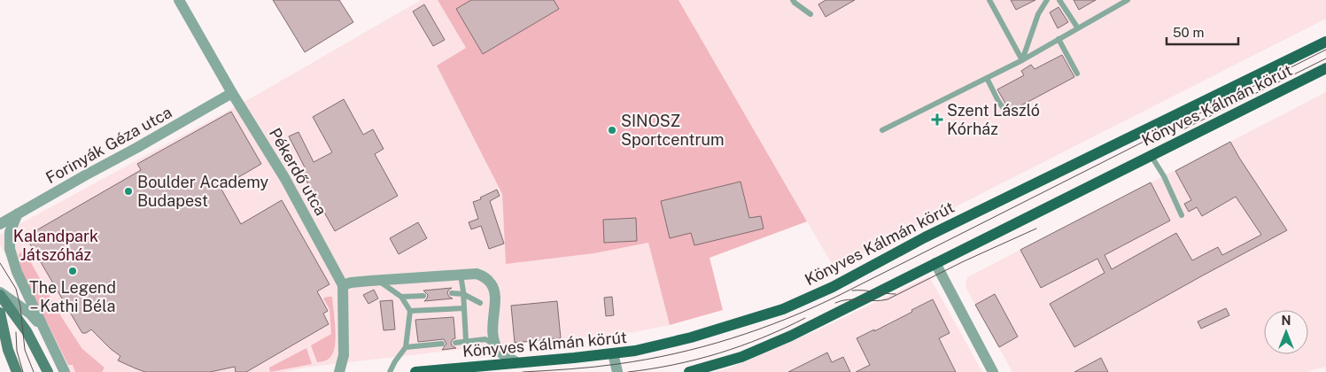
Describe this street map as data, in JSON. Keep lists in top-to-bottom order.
{
  "streets": {
    "main road": ["Könyves Kálmán körút"],
    "street": ["Forinyák Géza utca", "Pékerdő utca"]
  },
  "crossings": [
    ["Forinyák Géza utca", "Pékerdő utca"]
  ],
  "parks": ["Kalandpark Játszóház"],
  "places": {
    "health": ["Szent László Kórház"],
    "other": ["SINOSZ Sportcentrum", "Boulder Academy Budapest", "The Legend – Kathi Béla"]
  },
  "scale_bar": "50 m",
  "north": "top"
}
